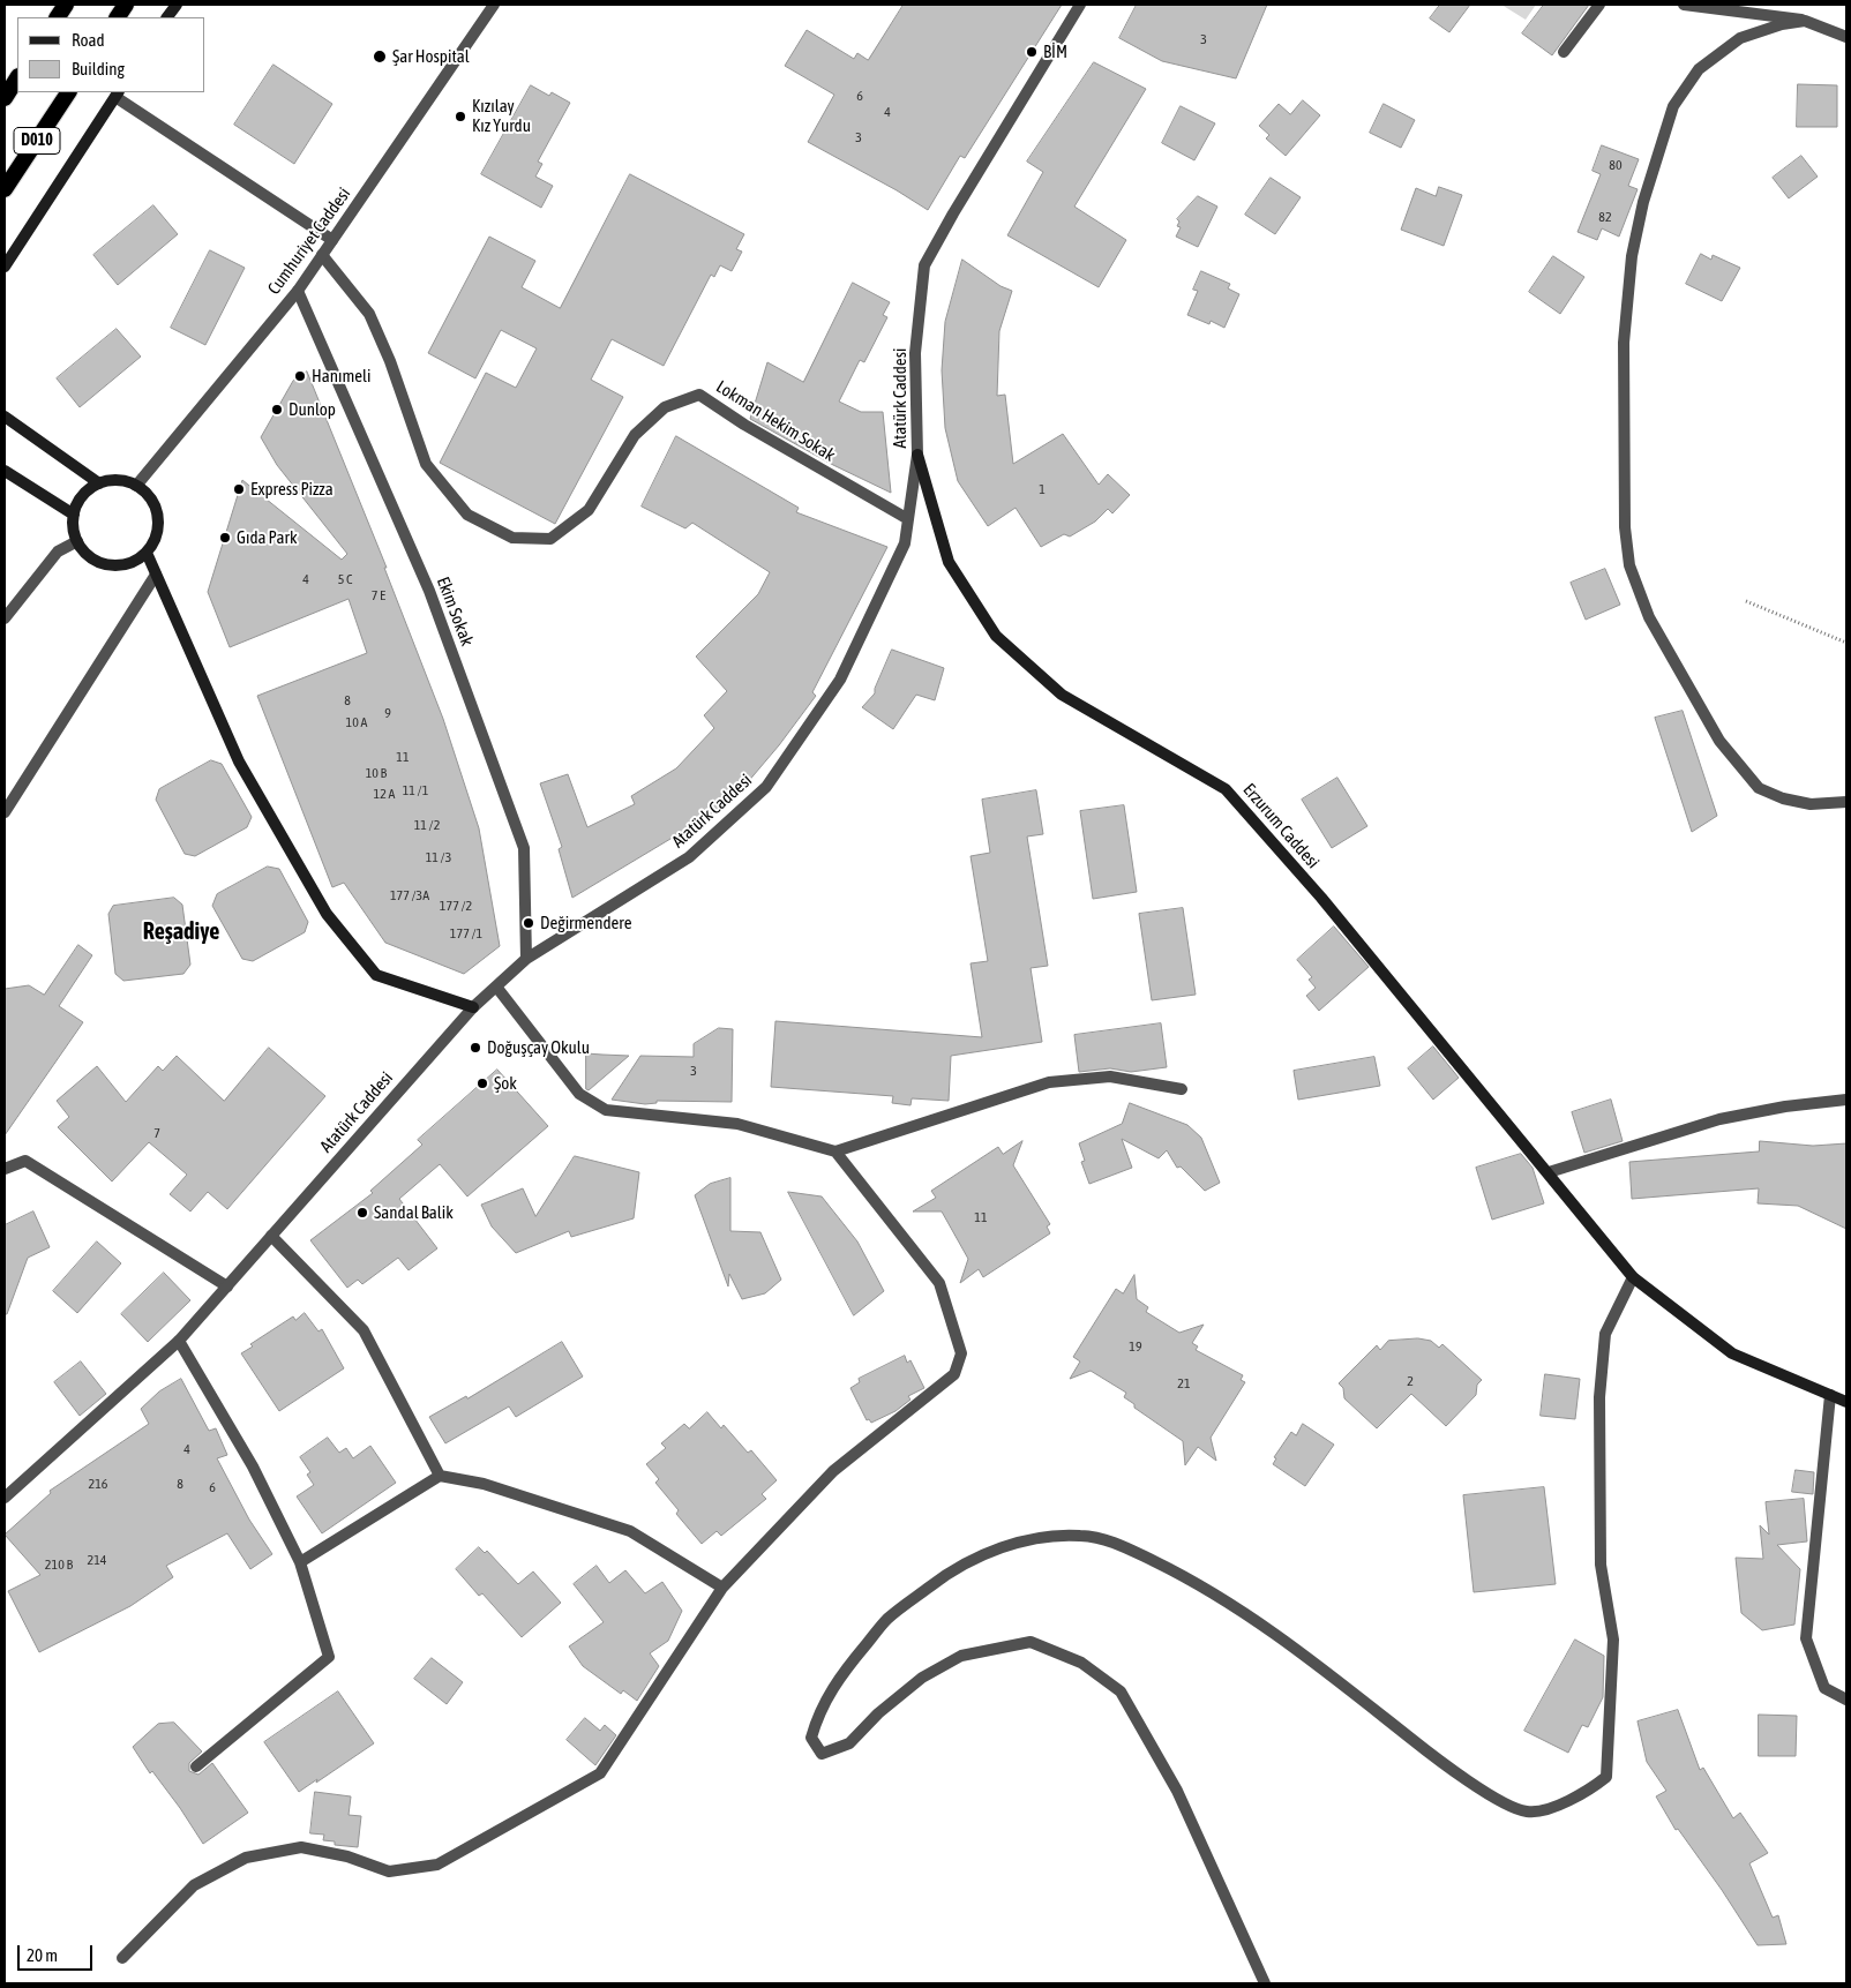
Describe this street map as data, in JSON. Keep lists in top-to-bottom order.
{
  "streets": {
    "highway": ["D010"],
    "main road": ["Erzurum Caddesi"],
    "street": [
      "Cumhuriyet Caddesi",
      "Atatürk Caddesi",
      "Lokman Hekim Sokak",
      "Ekim Sokak"
    ]
  },
  "crossings": [
    ["Cumhuriyet Caddesi", "Lokman Hekim Sokak"],
    ["Cumhuriyet Caddesi", "Ekim Sokak"],
    ["Atatürk Caddesi", "Lokman Hekim Sokak"],
    ["Atatürk Caddesi", "Ekim Sokak"],
    ["Atatürk Caddesi", "Erzurum Caddesi"]
  ],
  "districts": ["Reşadiye"],
  "places": [
    "BİM",
    "Şar Hospital",
    "Kızılay Kız Yurdu",
    "Hanımeli",
    "Dunlop",
    "Express Pizza",
    "Gıda Park",
    "Değirmendere",
    "Doğuşçay Okulu",
    "Şok",
    "Sandal Balik"
  ],
  "house_numbers": [
    "3",
    "6",
    "4",
    "3",
    "80",
    "82",
    "1",
    "4",
    "5 C",
    "7 E",
    "8",
    "9",
    "10 A",
    "11",
    "10 B",
    "11 /1",
    "12 A",
    "11 /2",
    "11 /3",
    "177 /3A",
    "177 /2",
    "177 /1",
    "3",
    "7",
    "11",
    "19",
    "2",
    "21",
    "4",
    "216",
    "8",
    "6",
    "214",
    "210 B"
  ],
  "legend": ["Road", "Building"],
  "scale_bar": "20 m"
}
